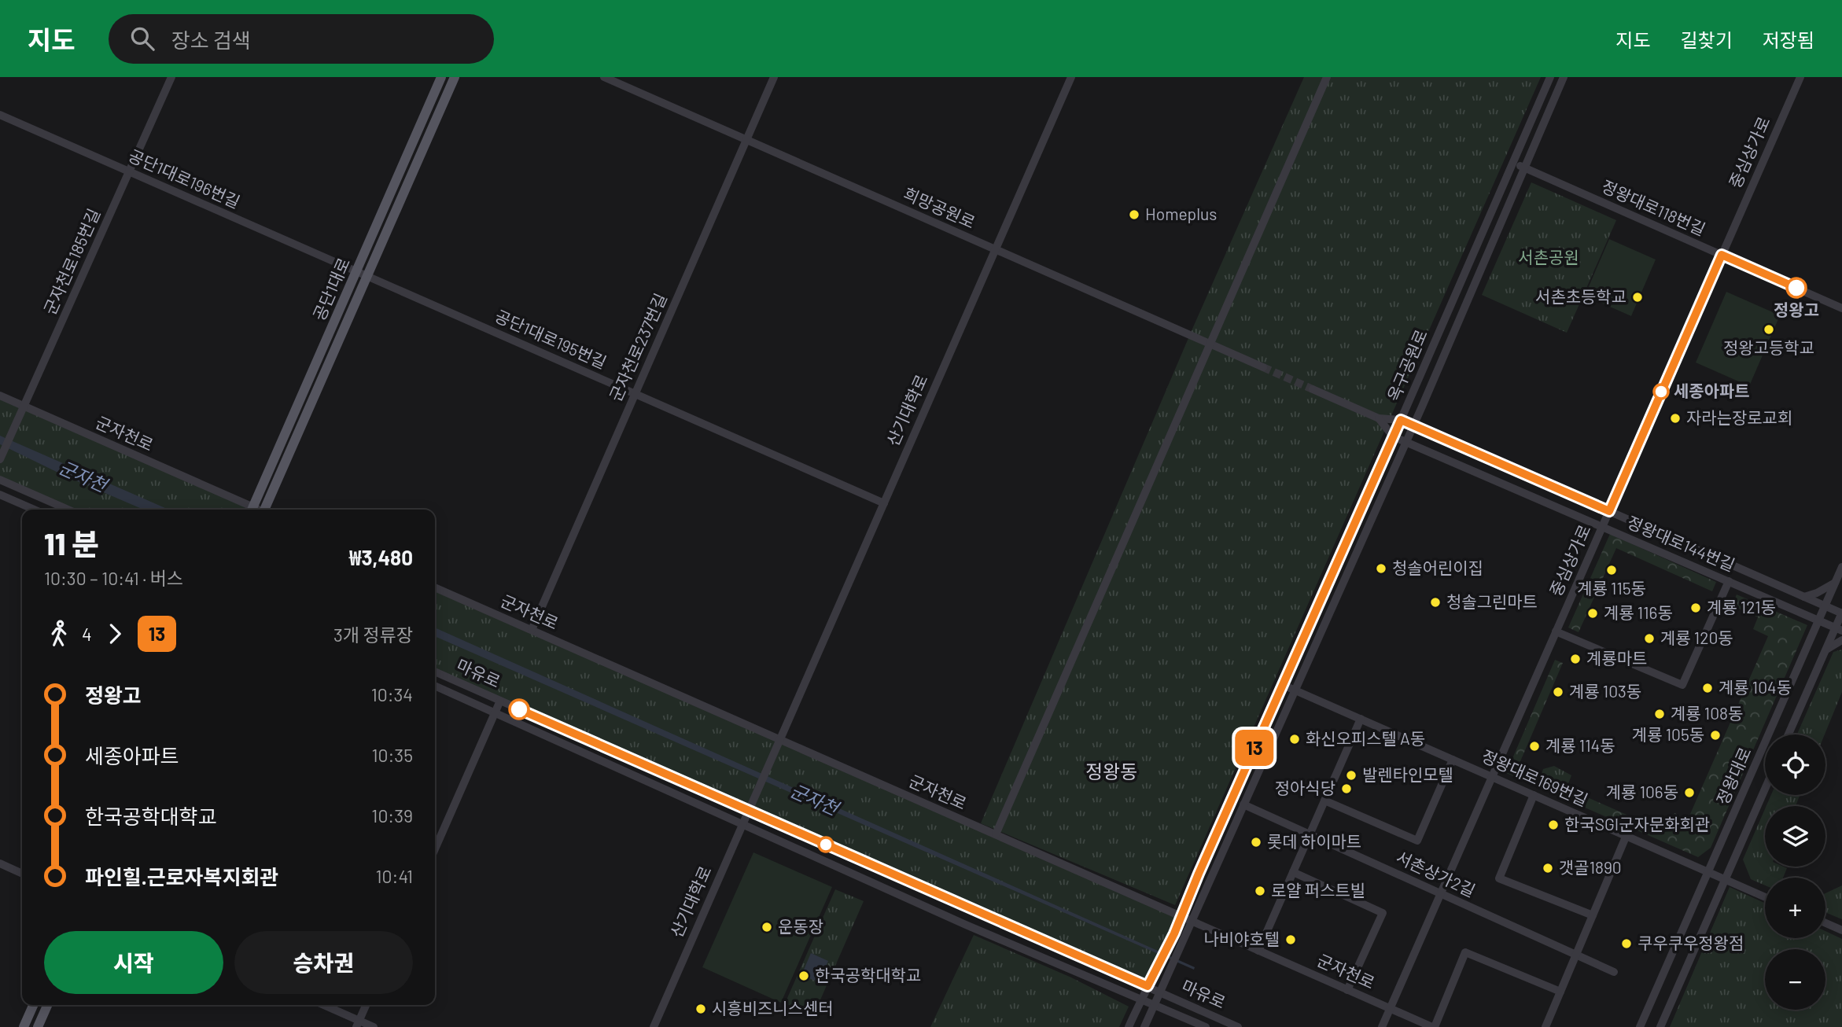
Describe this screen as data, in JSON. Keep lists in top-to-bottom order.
{
  "streets": {
    "main road": ["공단1대로"],
    "street": [
      "중심상가로",
      "공단1대로196번길",
      "희망공원로",
      "정왕대로118번길",
      "군자천로185번길",
      "공단1대로195번길",
      "군자천로237번길",
      "옥구공원로",
      "산기대학로",
      "군자천로",
      "정왕대로144번길",
      "마유로",
      "정왕대로",
      "정왕대로169번길",
      "서촌상가2길"
    ]
  },
  "crossings": [
    ["중심상가로", "정왕대로118번길"],
    ["중심상가로", "군자천로"],
    ["중심상가로", "정왕대로144번길"],
    ["중심상가로", "정왕대로169번길"],
    ["중심상가로", "서촌상가2길"],
    ["공단1대로196번길", "군자천로185번길"],
    ["공단1대로196번길", "공단1대로"],
    ["공단1대로196번길", "공단1대로195번길"],
    ["희망공원로", "군자천로237번길"],
    ["희망공원로", "산기대학로"],
    ["정왕대로118번길", "옥구공원로"],
    ["군자천로185번길", "군자천로"],
    ["공단1대로", "공단1대로195번길"],
    ["공단1대로195번길", "군자천로237번길"],
    ["공단1대로195번길", "산기대학로"],
    ["군자천로237번길", "군자천로"],
    ["옥구공원로", "군자천로"],
    ["옥구공원로", "정왕대로144번길"],
    ["옥구공원로", "마유로"],
    ["옥구공원로", "정왕대로169번길"],
    ["옥구공원로", "서촌상가2길"],
    ["산기대학로", "군자천로"],
    ["산기대학로", "마유로"],
    ["정왕대로144번길", "정왕대로"],
    ["정왕대로", "정왕대로169번길"]
  ],
  "districts": ["정왕동"],
  "water": ["군자천"],
  "parks": ["서촌공원"],
  "places": [
    "Homeplus",
    "정왕고",
    "서촌초등학교",
    "정왕고등학교",
    "세종아파트",
    "자라는장로교회",
    "청솔어린이집",
    "계룡 115동",
    "청솔그린마트",
    "계룡 121동",
    "계룡 116동",
    "계룡 120동",
    "계룡마트",
    "계룡 104동",
    "계룡 103동",
    "계룡 108동",
    "계룡 105동",
    "화신오피스텔 A동",
    "계룡 114동",
    "발렌타인모텔",
    "정아식당",
    "계룡 106동",
    "한국SGI군자문화회관",
    "롯데 하이마트",
    "갯골1890",
    "로얄 퍼스트빌",
    "운동장",
    "나비야호텔",
    "쿠우쿠우정왕점",
    "한국공학대학교",
    "시흥비즈니스센터"
  ],
  "lines": ["bus line 13"],
  "page": {
    "header": "지도",
    "search": "장소 검색",
    "nav": ["지도", "길찾기", "저장됨"],
    "on_map": "13",
    "heading": ["11 분", "10:30 – 10:41 · 버스", "₩3,480"],
    "legs": ["4", "13", "3개 정류장"],
    "list": [
      {
        "name": "정왕고",
        "value": "10:34"
      },
      {
        "name": "세종아파트",
        "value": "10:35"
      },
      {
        "name": "한국공학대햑교",
        "value": "10:39"
      },
      {
        "name": "파인힐.근로자복지회관",
        "value": "10:41"
      }
    ],
    "map_buttons": ["+", "−"],
    "buttons": ["시작", "승차권"]
  }
}
